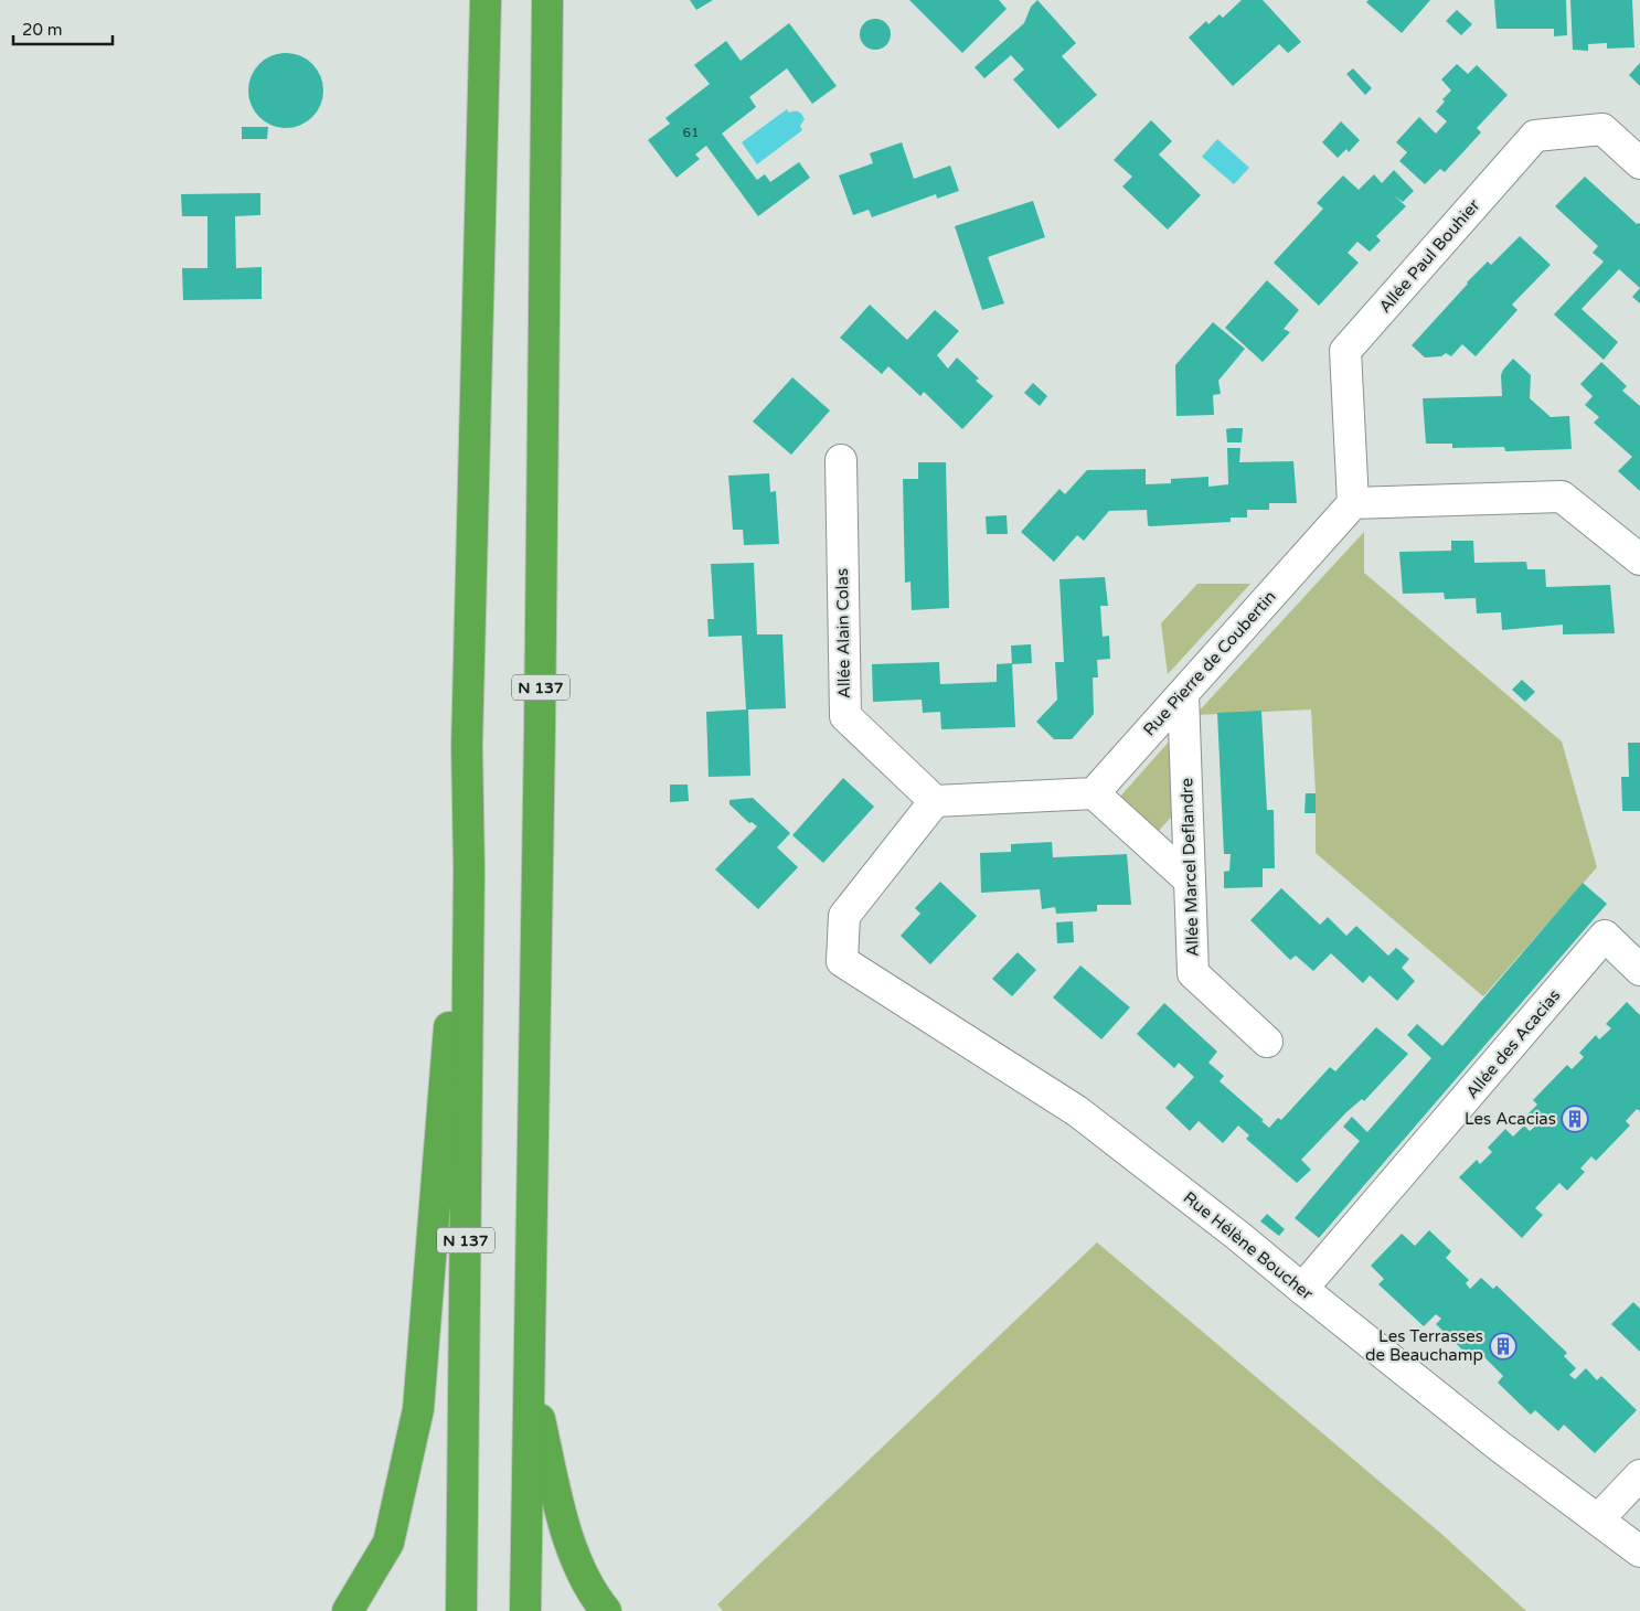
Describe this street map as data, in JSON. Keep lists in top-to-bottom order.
{
  "streets": {
    "highway": ["N 137"],
    "street": [
      "Allée Paul Bouhier",
      "Allée Alain Colas",
      "Rue Pierre de Coubertin",
      "Allée Marcel Deflandre",
      "Allée des Acacias",
      "Rue Hélène Boucher"
    ]
  },
  "crossings": [
    ["Allée Paul Bouhier", "Rue Pierre de Coubertin"],
    ["Allée Alain Colas", "Rue Hélène Boucher"],
    ["Rue Pierre de Coubertin", "Allée Marcel Deflandre"],
    ["Allée des Acacias", "Rue Hélène Boucher"]
  ],
  "places": {
    "building": ["Les Acacias", "Les Terrasses de Beauchamp"]
  },
  "house_numbers": ["61"],
  "scale_bar": "20 m"
}
